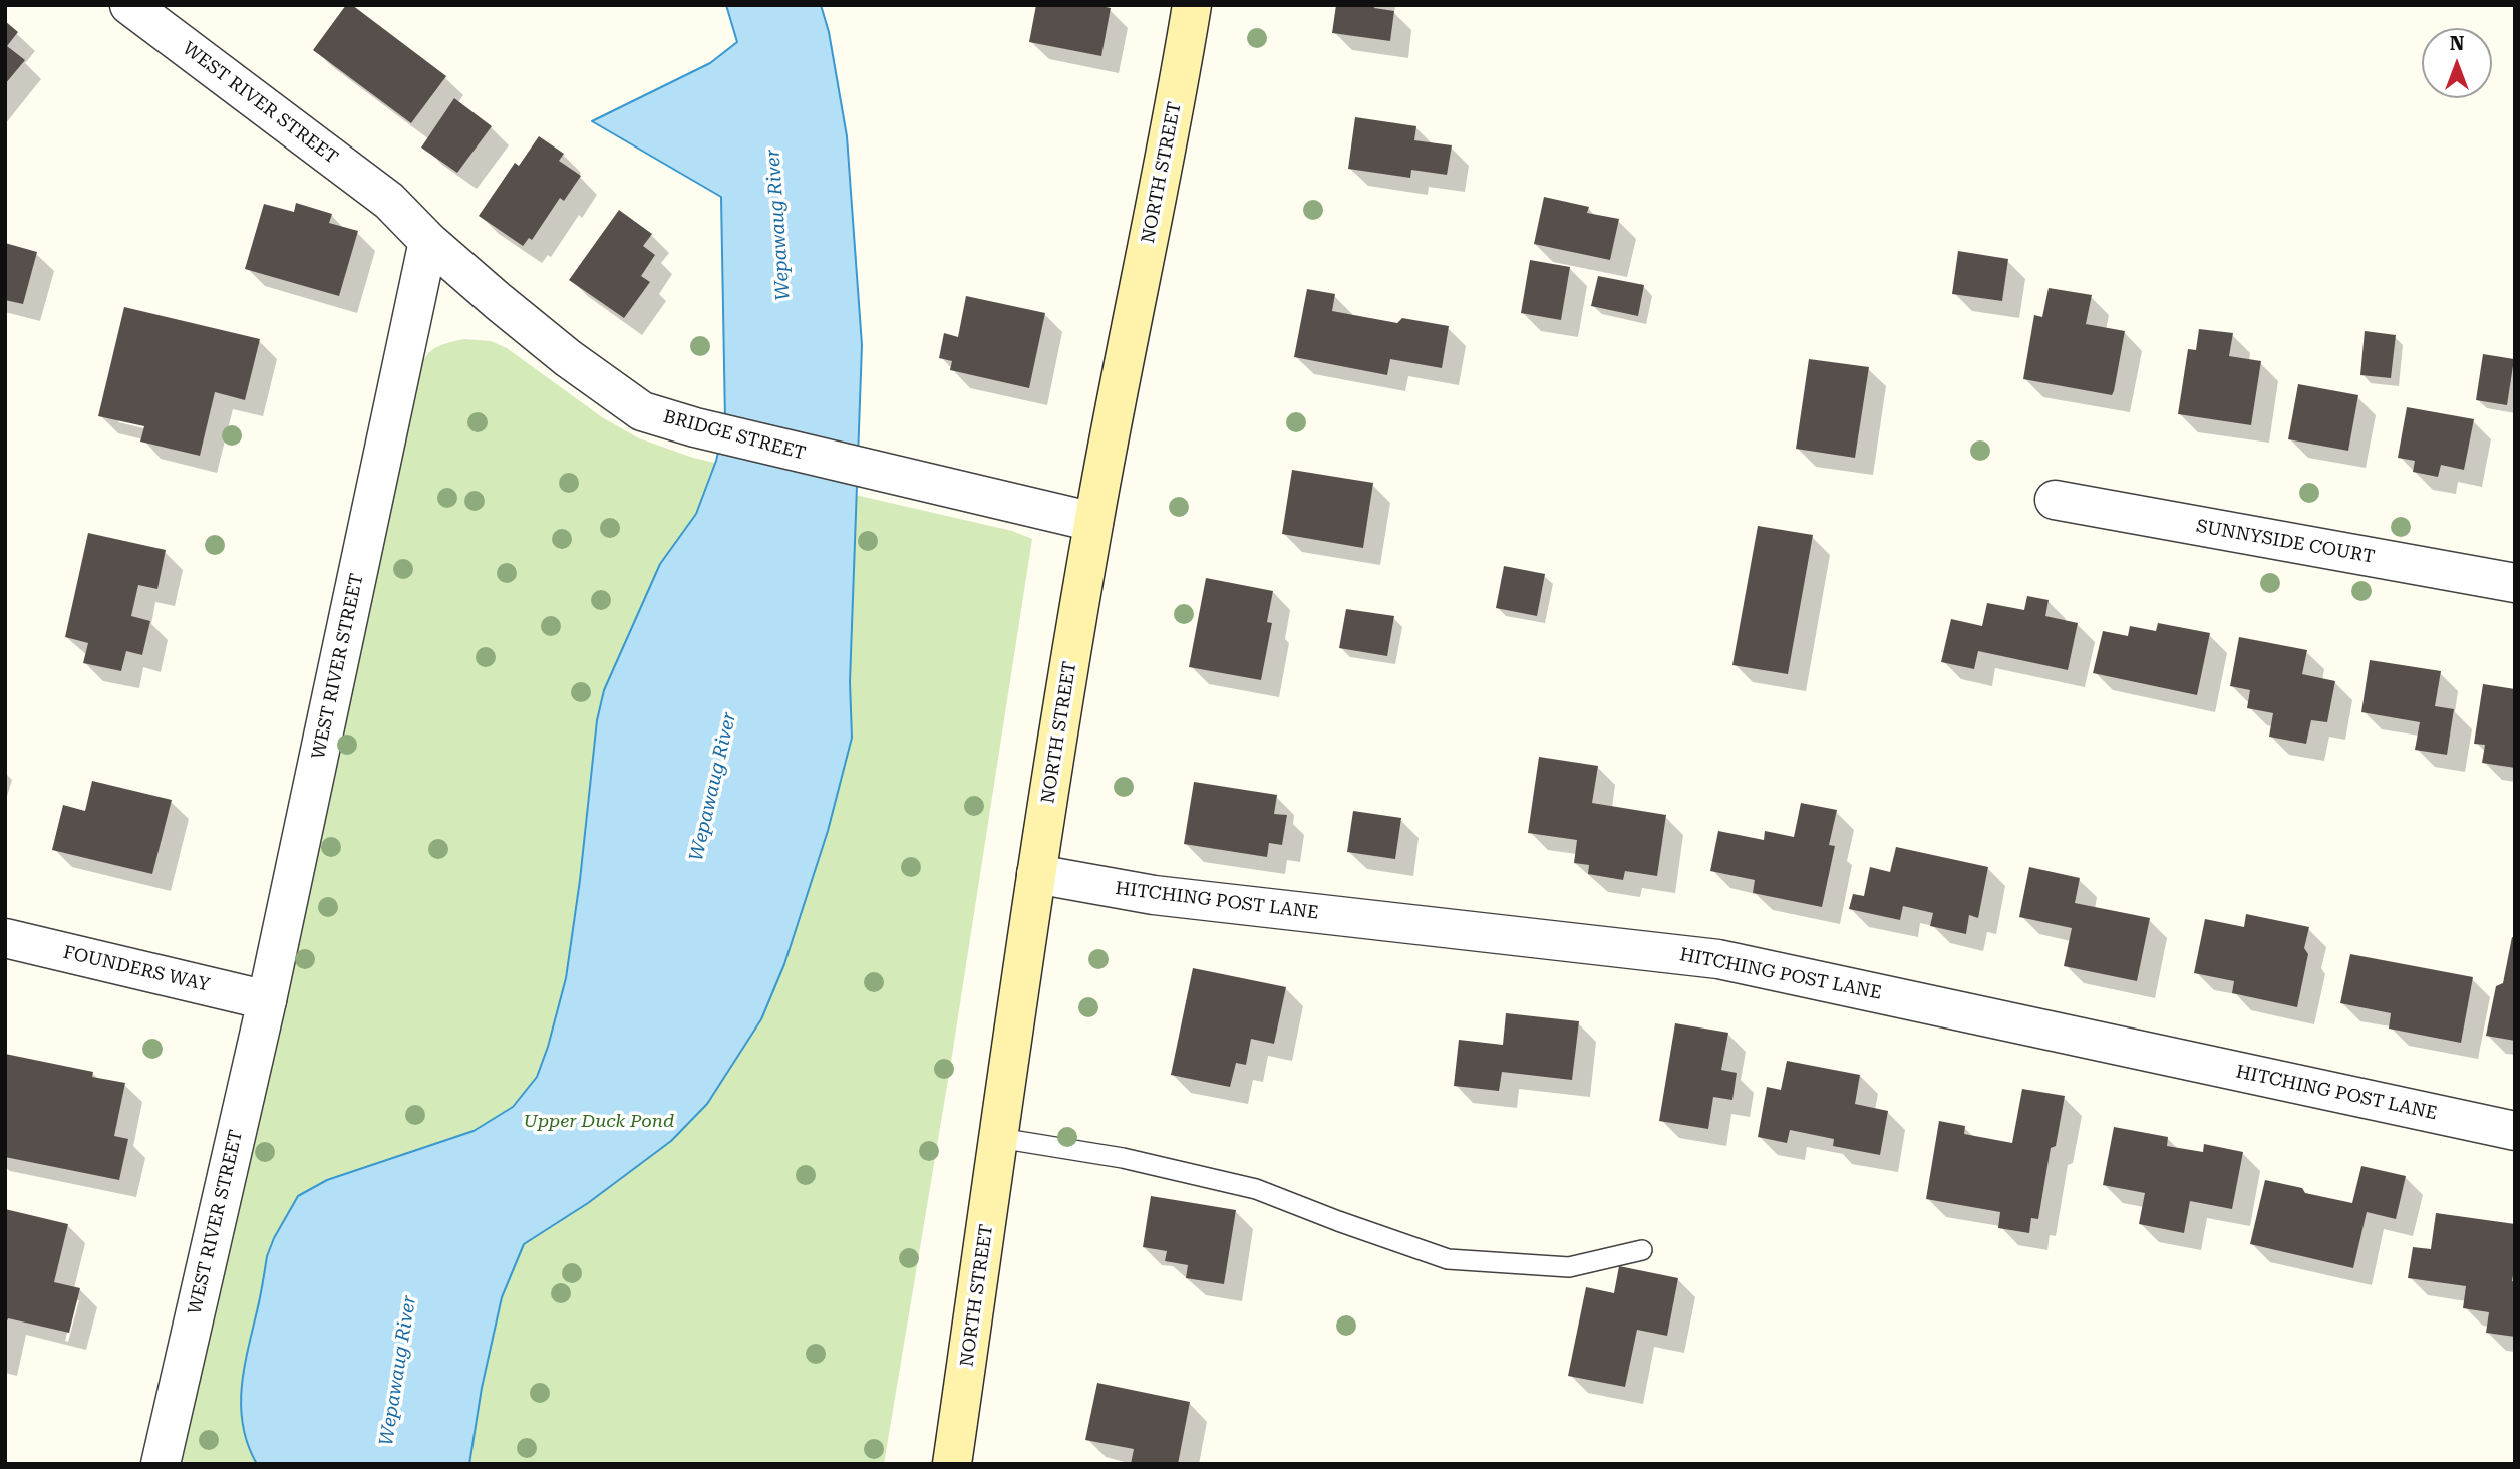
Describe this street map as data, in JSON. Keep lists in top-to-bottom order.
{
  "streets": {
    "main road": ["NORTH STREET"],
    "street": [
      "WEST RIVER STREET",
      "BRIDGE STREET",
      "SUNNYSIDE COURT",
      "HITCHING POST LANE",
      "FOUNDERS WAY"
    ]
  },
  "crossings": [
    ["WEST RIVER STREET", "BRIDGE STREET"],
    ["WEST RIVER STREET", "FOUNDERS WAY"],
    ["NORTH STREET", "BRIDGE STREET"],
    ["NORTH STREET", "HITCHING POST LANE"]
  ],
  "water": ["Wepawaug River"],
  "parks": ["Upper Duck Pond"],
  "north": "top"
}
